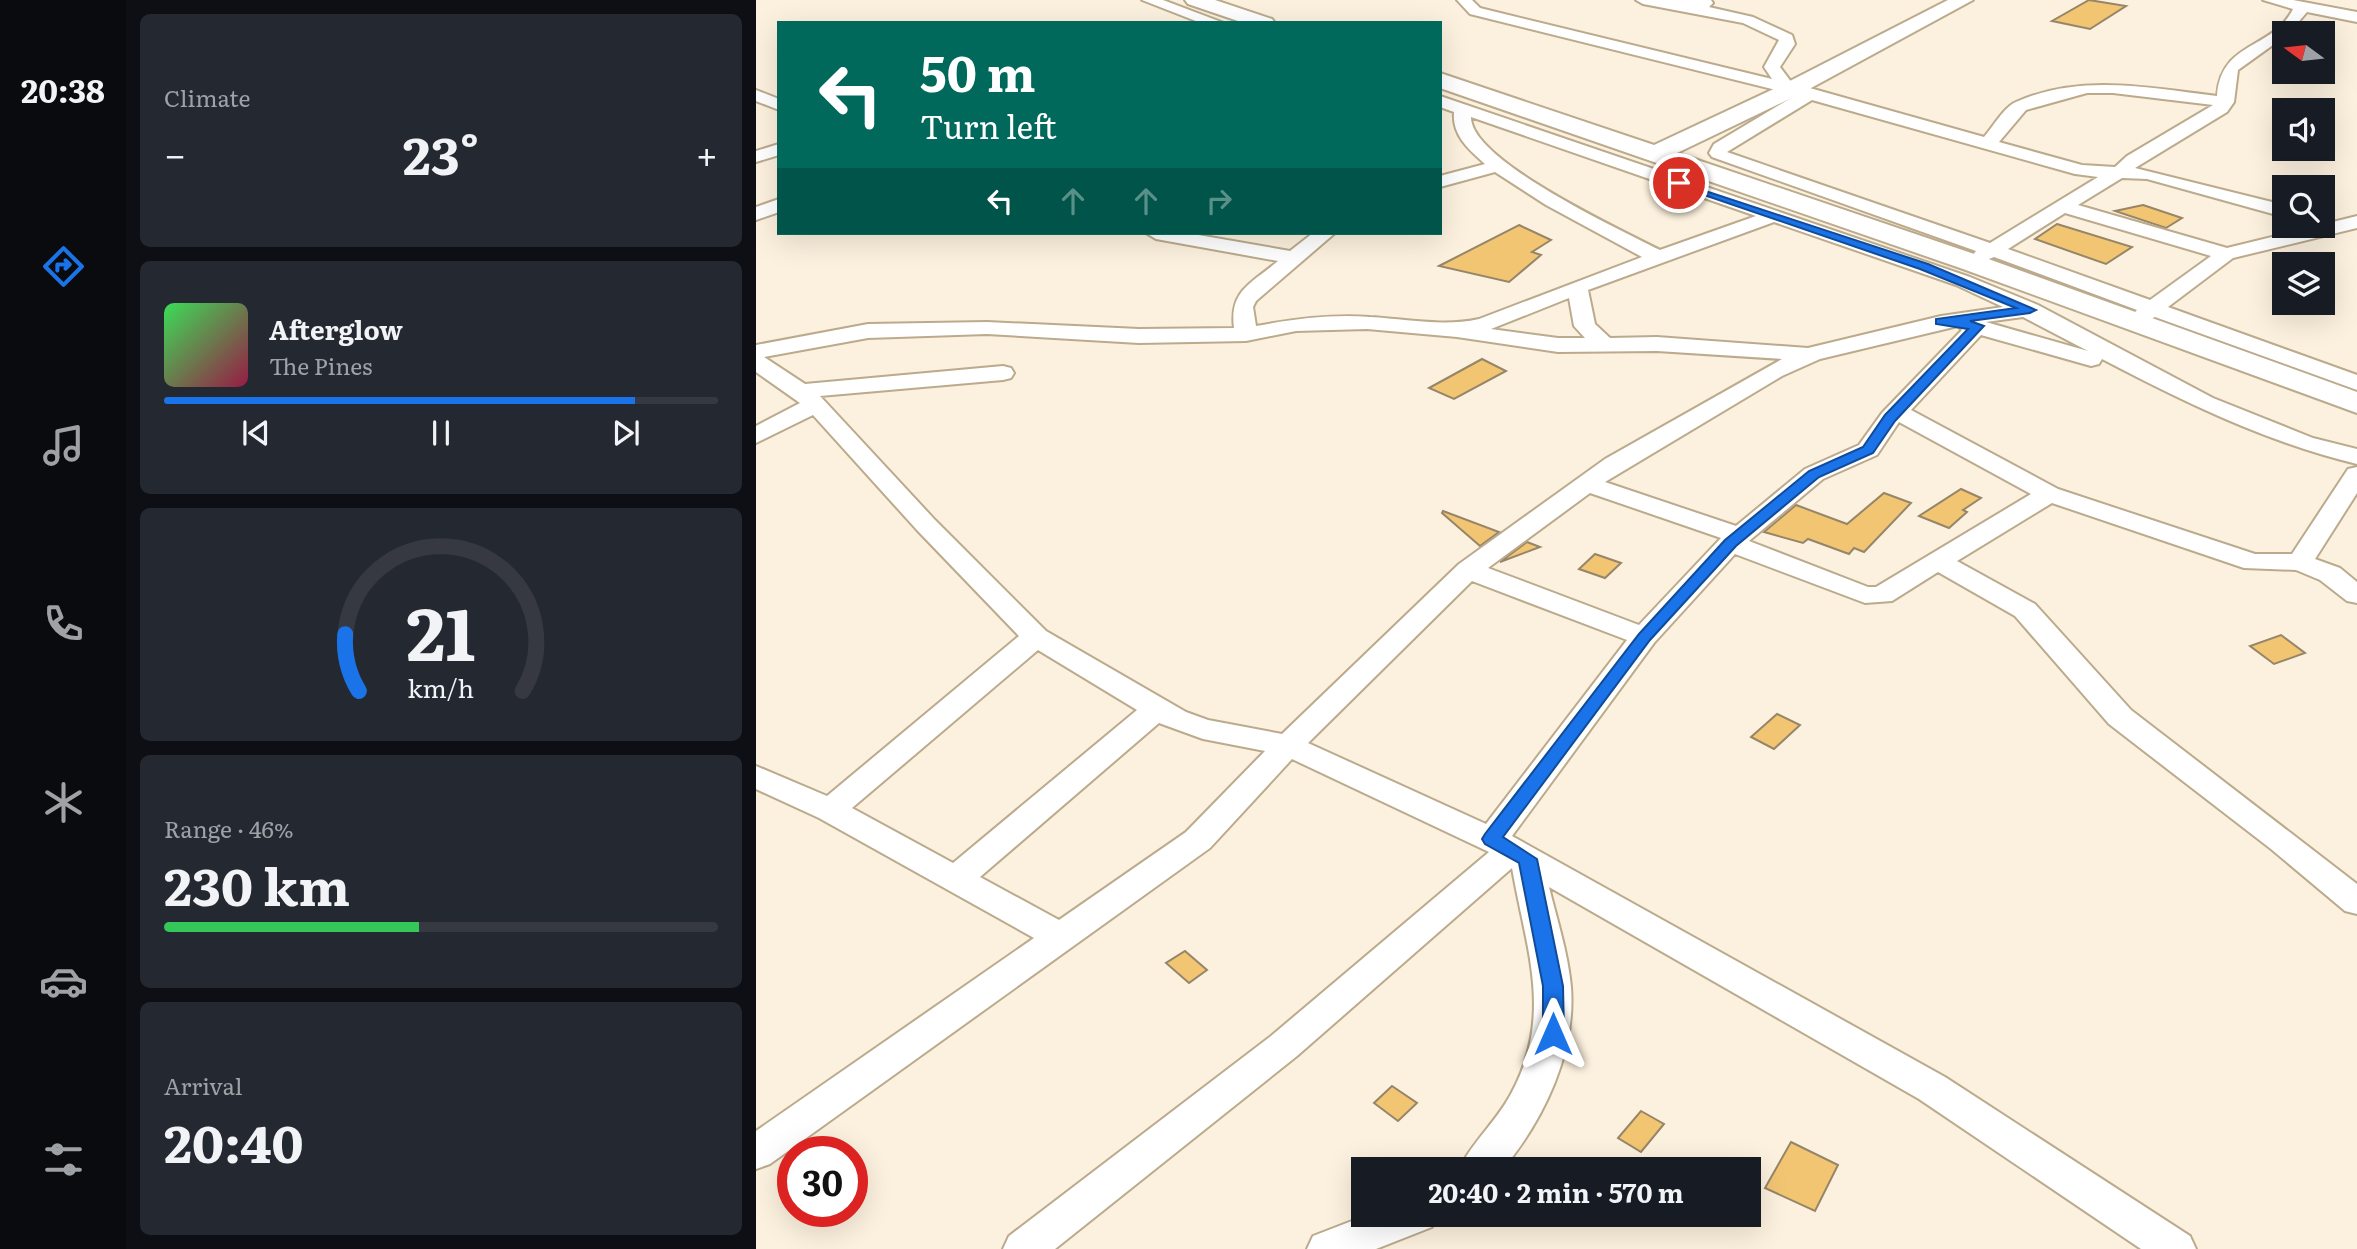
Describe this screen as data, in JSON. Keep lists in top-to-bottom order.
{
  "north": "left",
  "page": {
    "tabs": "20:38",
    "tile": [
      "Climate",
      ["Range · 46%", "230 km"],
      ["Arrival", "20:40"]
    ],
    "turn": ["50 m", "Turn left"],
    "heat": ["−", "23°", "+"],
    "song": ["Afterglow", "The Pines"],
    "limit": "30",
    "trip": "20:40 · 2 min · 570 m",
    "gauge": ["21", "km/h"]
  }
}
